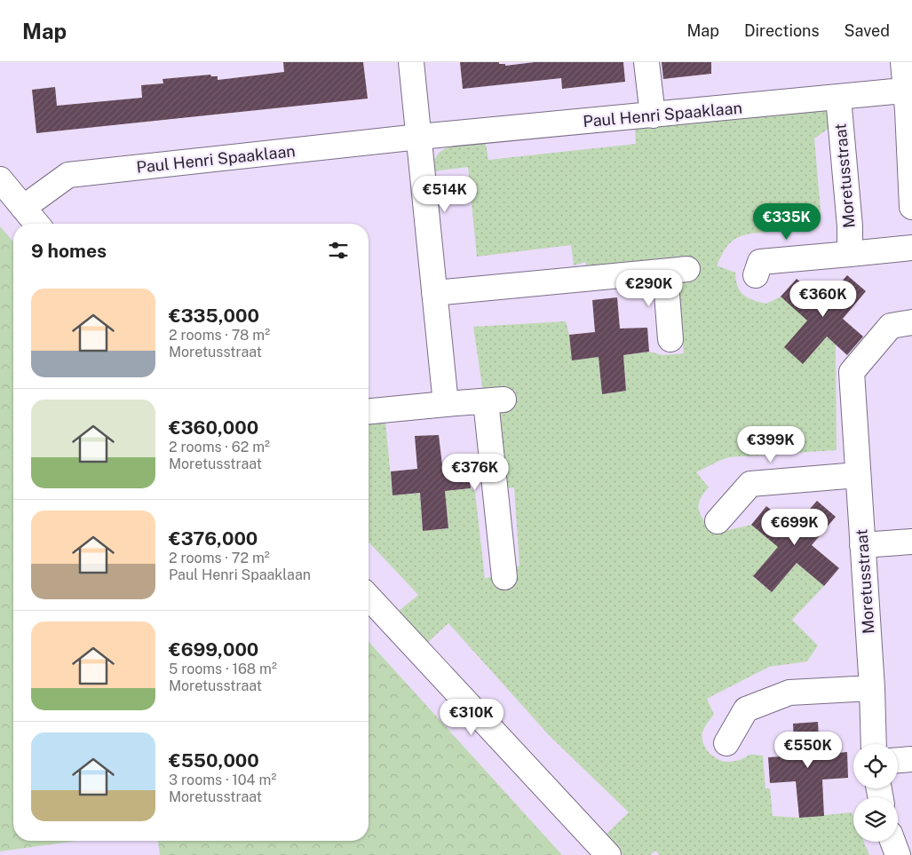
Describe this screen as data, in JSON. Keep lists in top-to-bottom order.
{
  "streets": {
    "street": ["Paul Henri Spaaklaan", "Moretusstraat"]
  },
  "crossings": [
    ["Paul Henri Spaaklaan", "Moretusstraat"]
  ],
  "page": {
    "header": "Map",
    "nav": ["Map", "Directions", "Saved"],
    "price": [
      "€514K",
      "€335K",
      "€290K",
      "€360K",
      "€399K",
      "€376K",
      "€699K",
      "€310K",
      "€550K"
    ],
    "heading": "9 homes",
    "list": [
      {
        "name": "€335,000",
        "note": "2 rooms · 78 m² · Moretusstraat"
      },
      {
        "name": "€360,000",
        "note": "2 rooms · 62 m² · Moretusstraat"
      },
      {
        "name": "€376,000",
        "note": "2 rooms · 72 m² · Paul Henri Spaaklaan"
      },
      {
        "name": "€699,000",
        "note": "5 rooms · 168 m² · Moretusstraat"
      },
      {
        "name": "€550,000",
        "note": "3 rooms · 104 m² · Moretusstraat"
      }
    ]
  }
}
